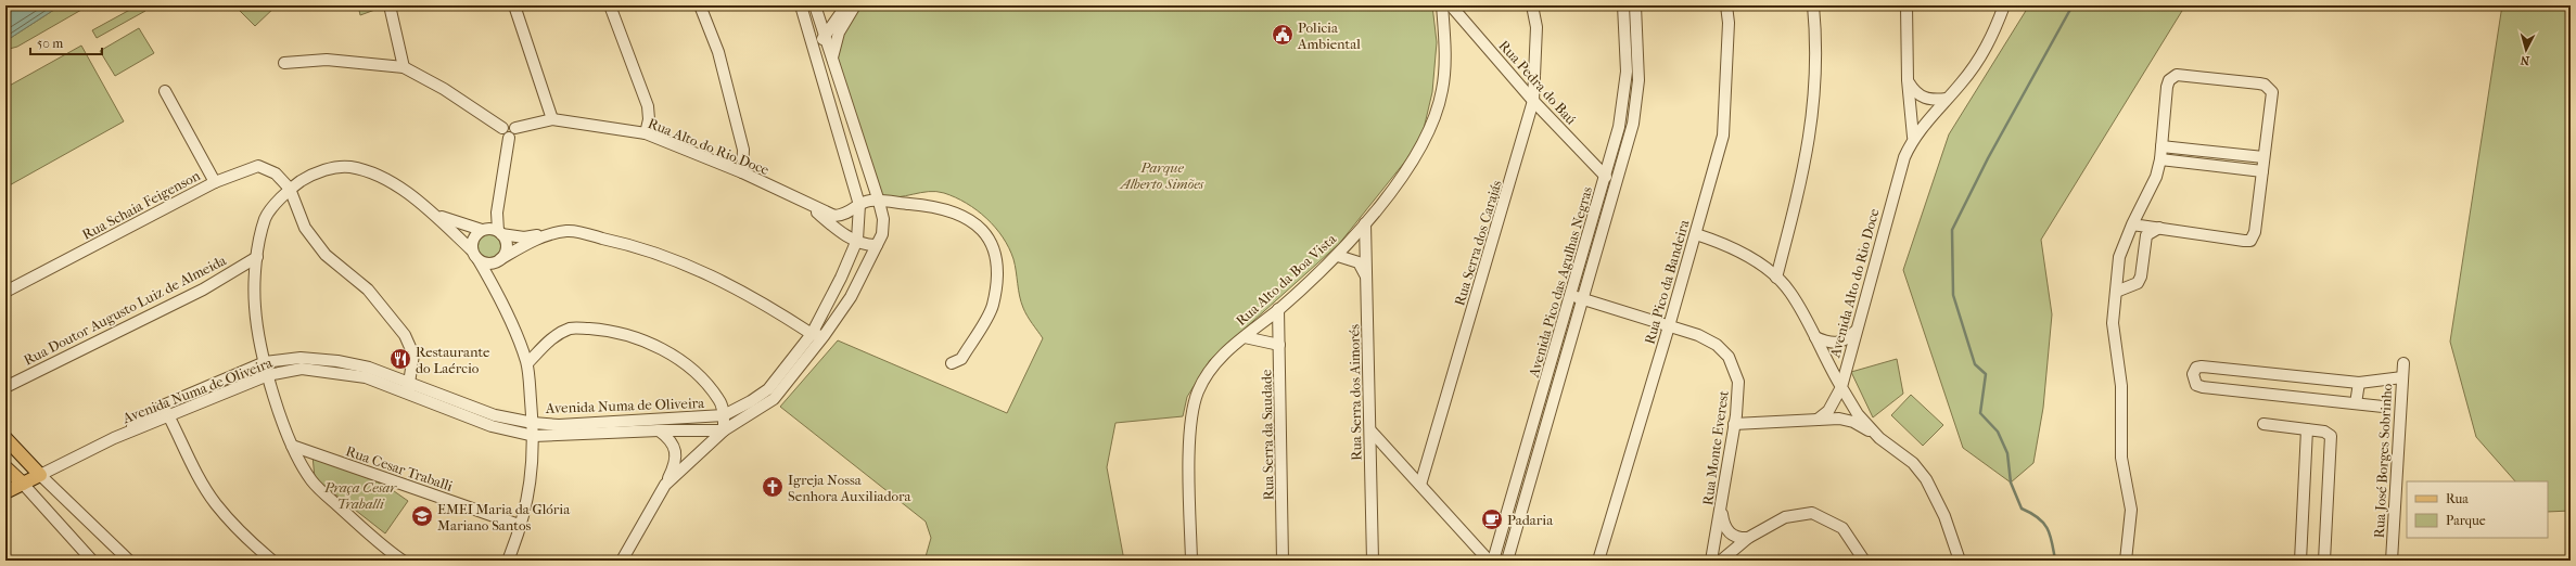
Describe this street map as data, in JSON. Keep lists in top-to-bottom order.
{
  "streets": {
    "street": [
      "Rua Pedra do Baú",
      "Rua Alto do Rio Doce",
      "Rua Schaia Feigenson",
      "Rua Serra dos Carajás",
      "Rua Alto da Boa Vista",
      "Avenida Pico das Agulhas Negras",
      "Rua Pico da Bandeira",
      "Avenida Alto do Rio Doce",
      "Rua Doutor Augusto Luiz de Almeida",
      "Avenida Numa de Oliveira",
      "Rua Serra dos Aimorés",
      "Rua Serra da Saudade",
      "Rua Monte Everest",
      "Rua José Borges Sobrinho",
      "Rua Cesar Traballi"
    ]
  },
  "crossings": [
    ["Rua Pedra do Baú", "Rua Serra dos Carajás"],
    ["Rua Pedra do Baú", "Avenida Pico das Agulhas Negras"],
    ["Rua Schaia Feigenson", "Avenida Numa de Oliveira"],
    ["Rua Alto da Boa Vista", "Rua Serra dos Aimorés"],
    ["Rua Alto da Boa Vista", "Rua Serra da Saudade"],
    ["Avenida Pico das Agulhas Negras", "Rua Monte Everest"],
    ["Rua Pico da Bandeira", "Rua Monte Everest"]
  ],
  "parks": ["Parque Alberto Simões", "Praça Cesar Traballi"],
  "places": {
    "public building": ["Policia Ambiental"],
    "restaurant": ["Restaurante do Laércio"],
    "church": ["Igreja Nossa Senhora Auxiliadora"],
    "school or university": ["EMEI Maria da Glória Mariano Santos"],
    "cafe": ["Padaria"]
  },
  "legend": ["Rua", "Parque"],
  "scale_bar": "50 m",
  "north": "bottom"
}
